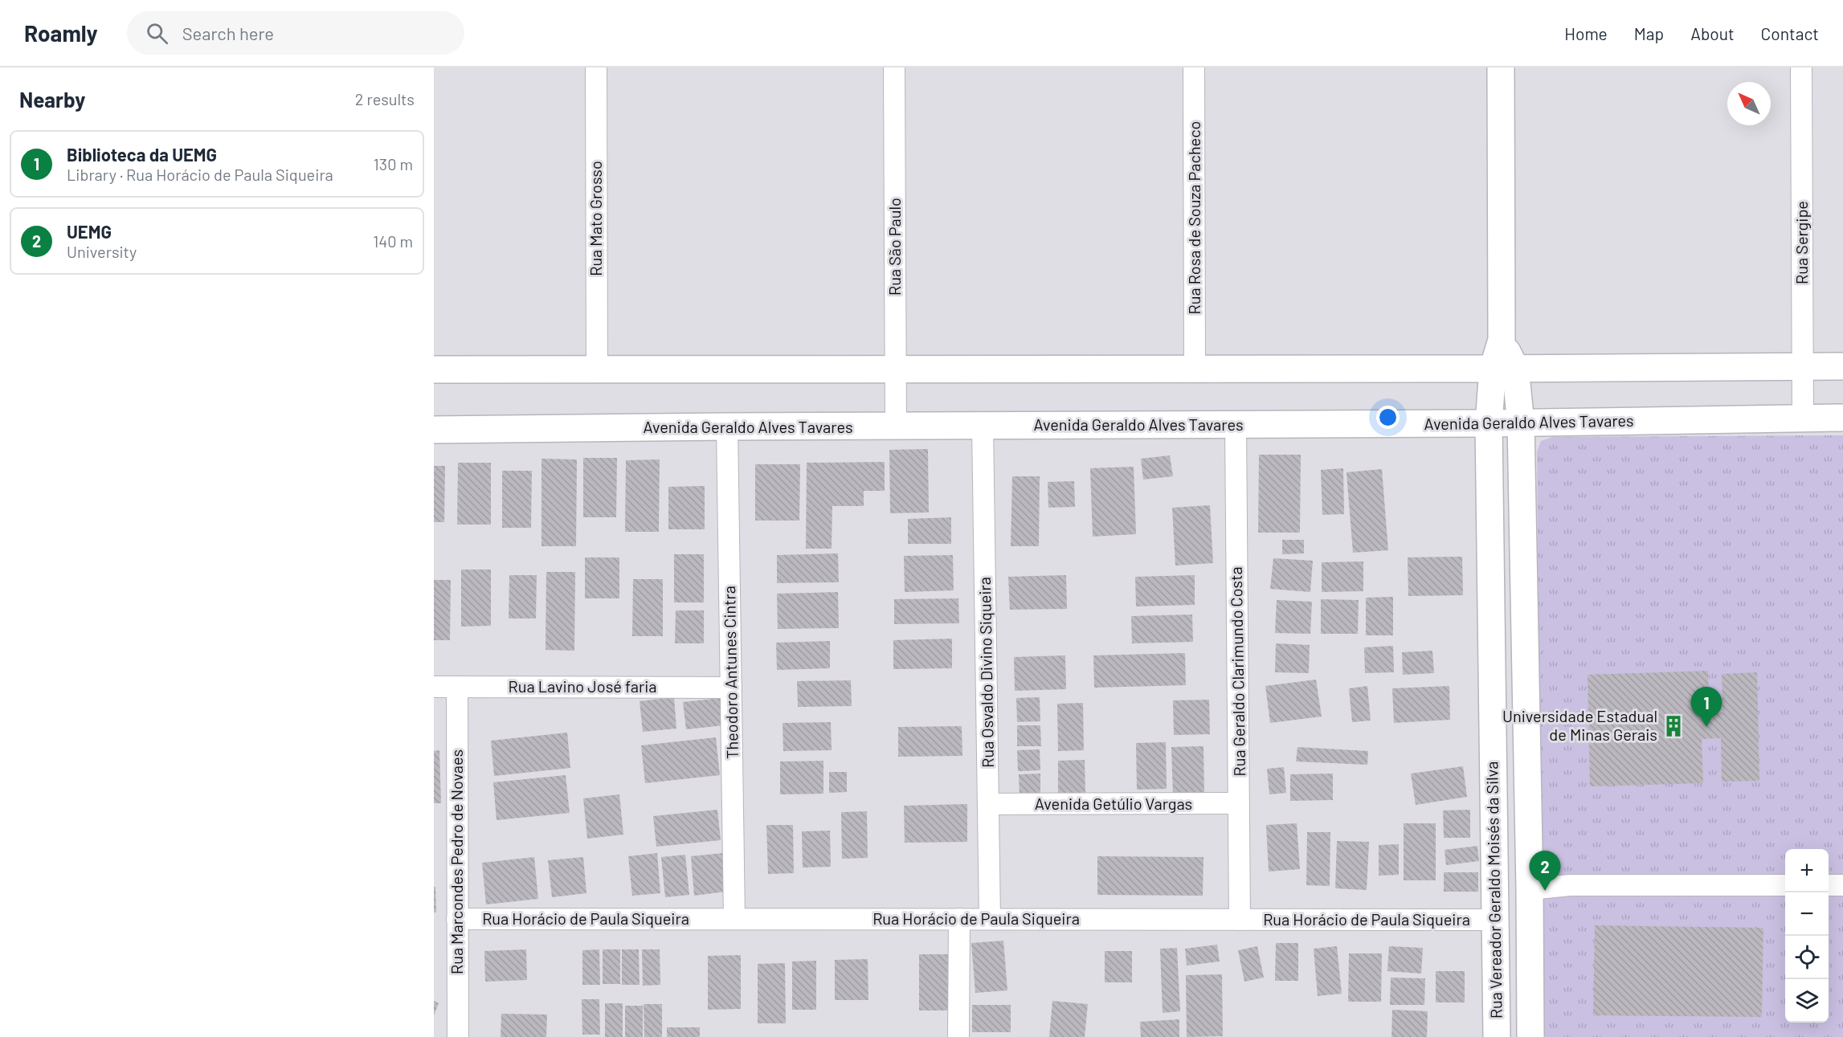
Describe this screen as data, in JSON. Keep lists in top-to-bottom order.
{
  "streets": {
    "street": [
      "Rua Rosa de Souza Pacheco",
      "Rua Mato Grosso",
      "Rua Sergipe",
      "Rua São Paulo",
      "Avenida Geraldo Alves Tavares",
      "Rua Geraldo Clarimundo Costa",
      "Theodoro Antunes Cintra",
      "Rua Osvaldo Divino Siqueira",
      "Rua Lavino José faria",
      "Avenida Getúlio Vargas",
      "Rua Marcondes Pedro de Novaes",
      "Rua Vereador Geraldo Moisés da Silva",
      "Rua Horácio de Paula Siqueira"
    ]
  },
  "crossings": [
    ["Rua Sergipe", "Avenida Geraldo Alves Tavares"],
    ["Rua São Paulo", "Avenida Geraldo Alves Tavares"],
    ["Avenida Geraldo Alves Tavares", "Rua Geraldo Clarimundo Costa"],
    ["Avenida Geraldo Alves Tavares", "Theodoro Antunes Cintra"],
    ["Avenida Geraldo Alves Tavares", "Rua Osvaldo Divino Siqueira"],
    ["Avenida Geraldo Alves Tavares", "Rua Vereador Geraldo Moisés da Silva"],
    ["Rua Geraldo Clarimundo Costa", "Avenida Getúlio Vargas"],
    ["Rua Geraldo Clarimundo Costa", "Rua Horácio de Paula Siqueira"],
    ["Theodoro Antunes Cintra", "Rua Lavino José faria"],
    ["Theodoro Antunes Cintra", "Rua Horácio de Paula Siqueira"],
    ["Rua Osvaldo Divino Siqueira", "Avenida Getúlio Vargas"],
    ["Rua Osvaldo Divino Siqueira", "Rua Horácio de Paula Siqueira"],
    ["Rua Lavino José faria", "Rua Marcondes Pedro de Novaes"],
    ["Rua Marcondes Pedro de Novaes", "Rua Horácio de Paula Siqueira"],
    ["Rua Vereador Geraldo Moisés da Silva", "Rua Horácio de Paula Siqueira"]
  ],
  "places": {
    "building": ["Universidade Estadual de Minas Gerais"]
  },
  "north": "top left",
  "page": {
    "header": "Roamly",
    "search": "Search here",
    "nav": [
      "Home",
      "Map",
      "About",
      "Contact"
    ],
    "heading": ["Nearby", "2 results"],
    "list": [
      {
        "mark": "1",
        "name": "Biblioteca da UEMG",
        "note": "Library · Rua Horácio de Paula Siqueira",
        "value": "130 m"
      },
      {
        "mark": "2",
        "name": "UEMG",
        "note": "University",
        "value": "140 m"
      }
    ],
    "pins": ["1", "2"],
    "map_buttons": ["+", "−"]
  }
}
